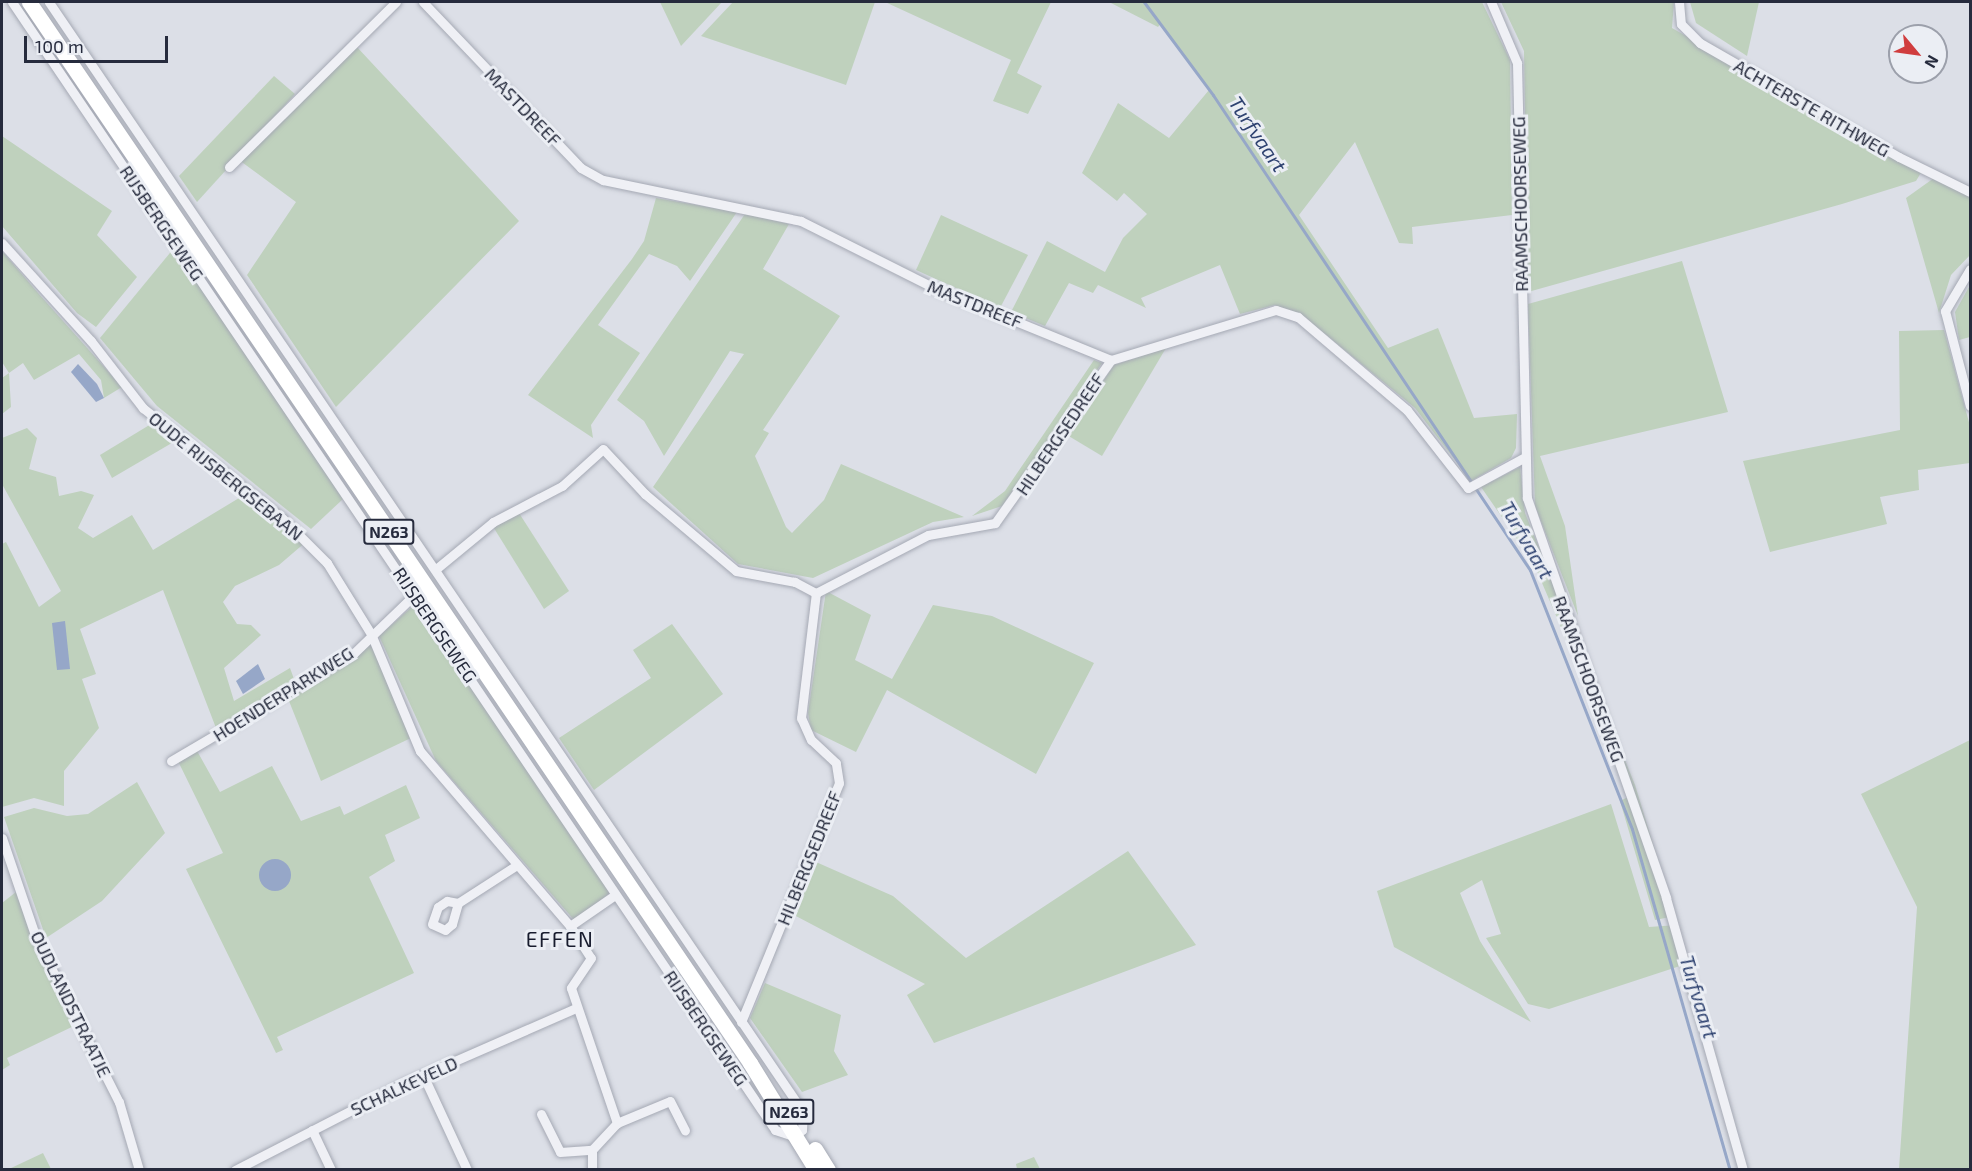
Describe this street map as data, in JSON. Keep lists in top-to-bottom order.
{
  "streets": {
    "main road": ["RIJSBERGSEWEG", "N263"],
    "street": [
      "MASTDREEF",
      "ACHTERSTE RITHWEG",
      "RAAMSCHOORSEWEG",
      "HILBERGSEDREEF",
      "OUDE RIJSBERGSEBAAN",
      "HOENDERPARKWEG",
      "OUDLANDSTRAATJE",
      "SCHALKEVELD"
    ]
  },
  "crossings": [
    ["MASTDREEF", "HILBERGSEDREEF"],
    ["RIJSBERGSEWEG", "HILBERGSEDREEF"],
    ["RIJSBERGSEWEG", "HOENDERPARKWEG"],
    ["OUDE RIJSBERGSEBAAN", "HOENDERPARKWEG"],
    ["OUDE RIJSBERGSEBAAN", "SCHALKEVELD"]
  ],
  "districts": ["EFFEN"],
  "water": ["Turfvaart"],
  "scale_bar": "100 m",
  "north": "bottom right"
}
